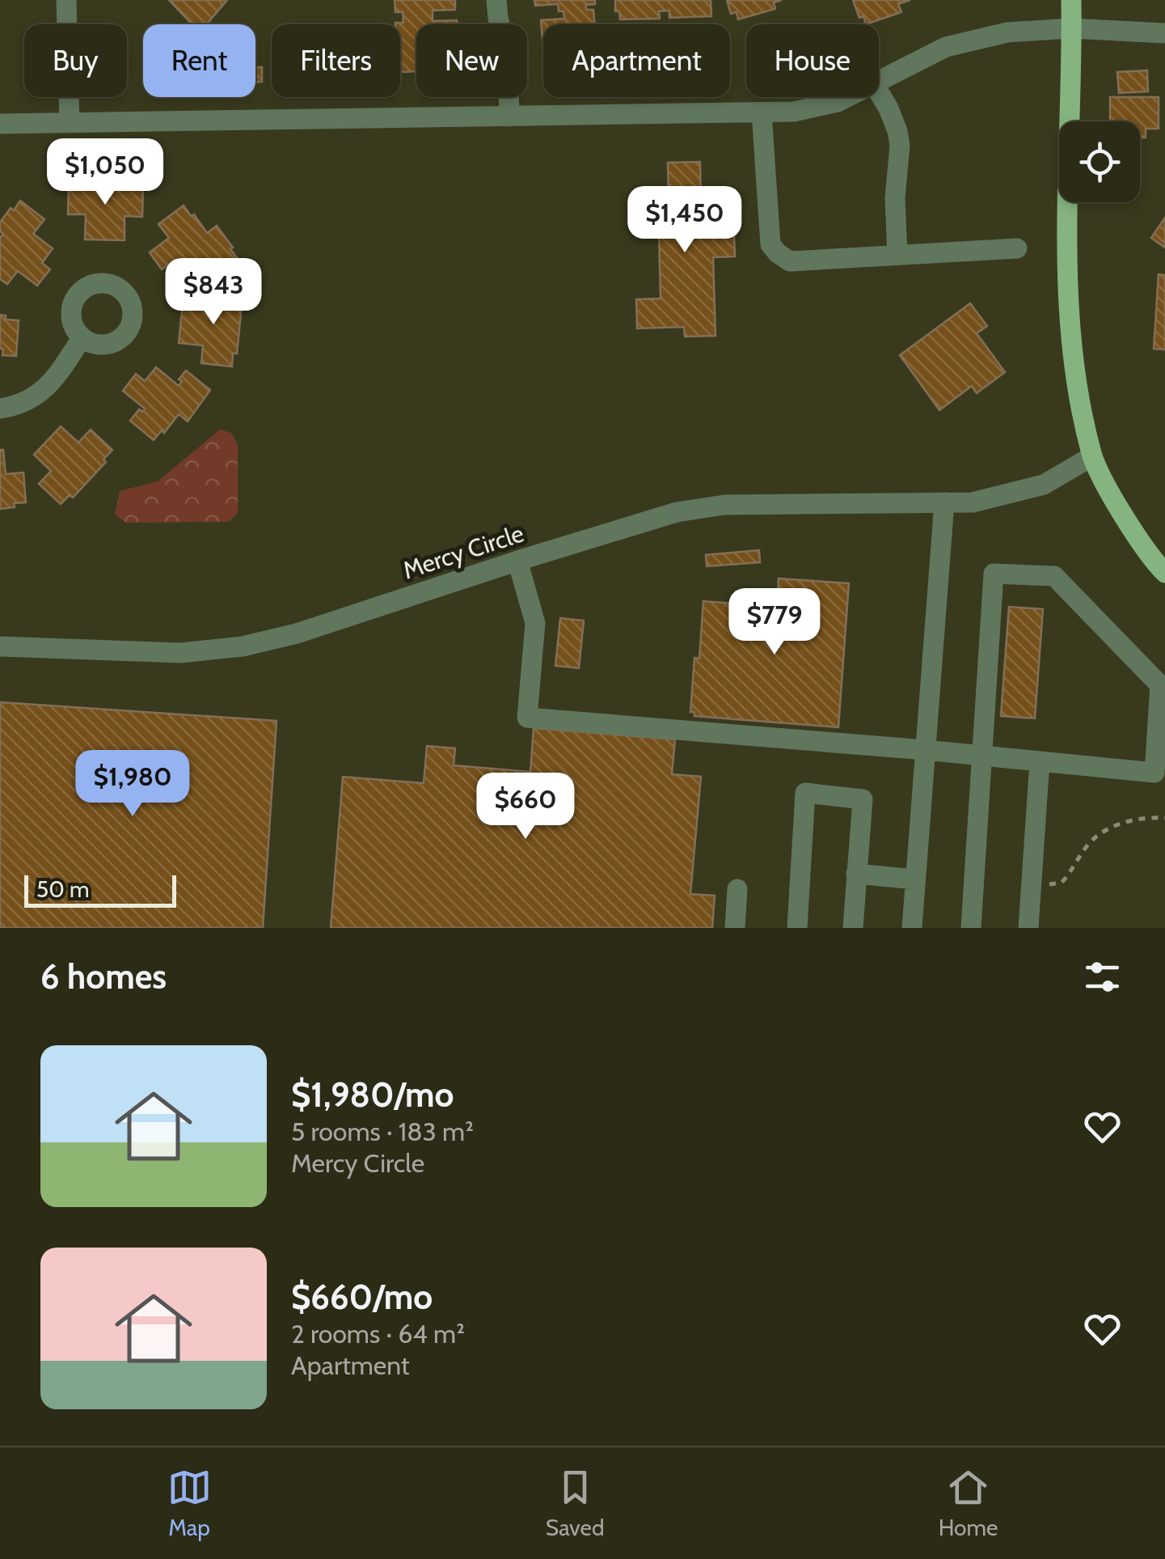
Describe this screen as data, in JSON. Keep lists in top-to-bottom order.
{
  "streets": {
    "street": ["Mercy Circle"]
  },
  "scale_bar": "50 m",
  "page": {
    "chip": [
      "Buy",
      "Rent",
      "Filters",
      "New",
      "Apartment",
      "House"
    ],
    "price": [
      "$1,050",
      "$1,450",
      "$843",
      "$779",
      "$1,980",
      "$660"
    ],
    "scale": "50 m",
    "heading": "6 homes",
    "list": [
      {
        "name": "$1,980/mo",
        "note": "5 rooms · 183 m² · Mercy Circle"
      },
      {
        "name": "$660/mo",
        "note": "2 rooms · 64 m² · Apartment"
      }
    ],
    "tabs": ["Map", "Saved", "Home"]
  }
}
